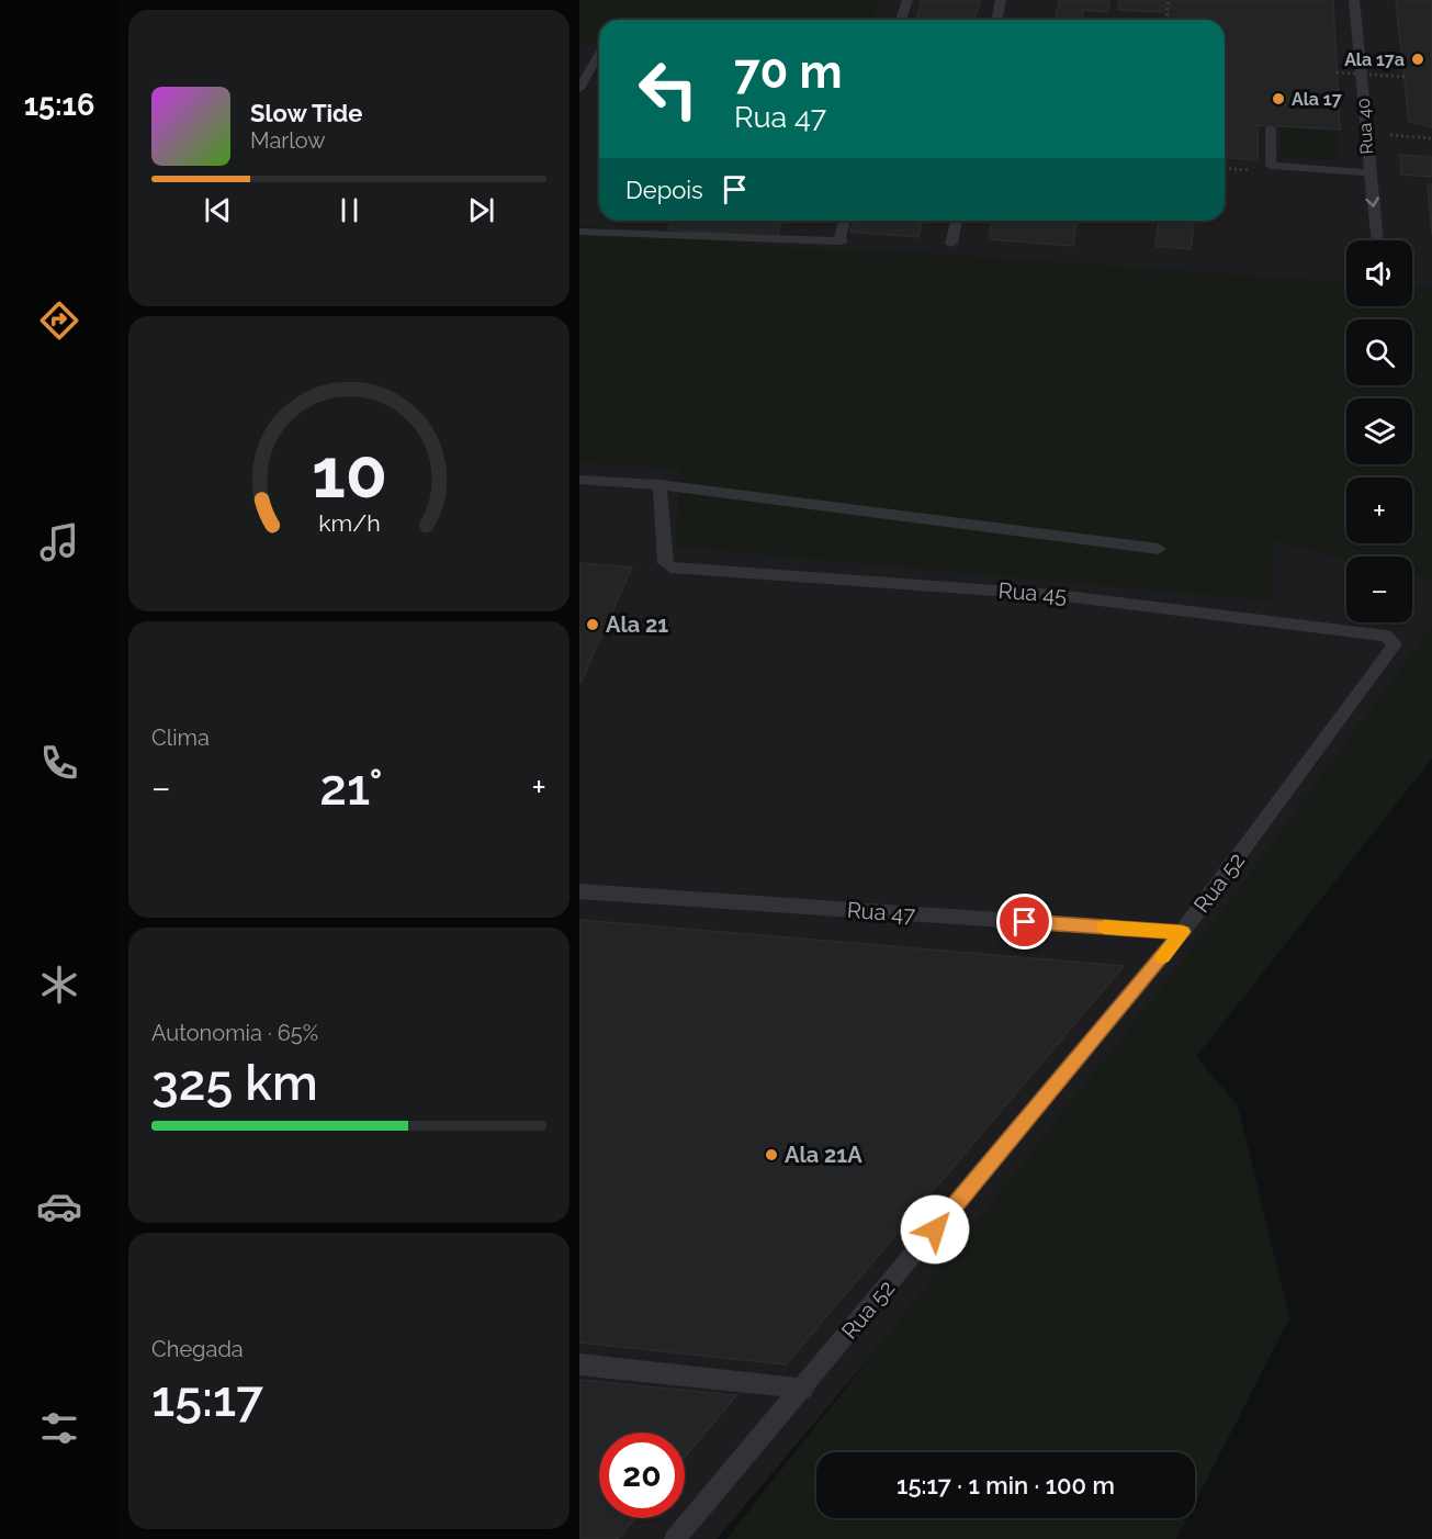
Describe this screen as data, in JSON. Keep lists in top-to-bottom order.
{
  "streets": {
    "lane": [
      "Rua 40",
      "Rua 45",
      "Rua 52",
      "Rua 47"
    ]
  },
  "crossings": [
    ["Rua 45", "Rua 52"],
    ["Rua 52", "Rua 47"]
  ],
  "places": [
    "Ala 17a",
    "Ala 17",
    "Ala 21",
    "Ala 21A"
  ],
  "page": {
    "tabs": "15:16",
    "turn": ["70 m", "Rua 47"],
    "song": ["Slow Tide", "Marlow"],
    "then": "Depois",
    "map_buttons": ["+", "−"],
    "tile": [
      "Clima",
      ["Autonomia · 65%", "325 km"],
      ["Chegada", "15:17"]
    ],
    "heat": ["−", "21°", "+"],
    "limit": "20",
    "trip": "15:17 · 1 min · 100 m",
    "gauge": ["10", "km/h"]
  }
}
